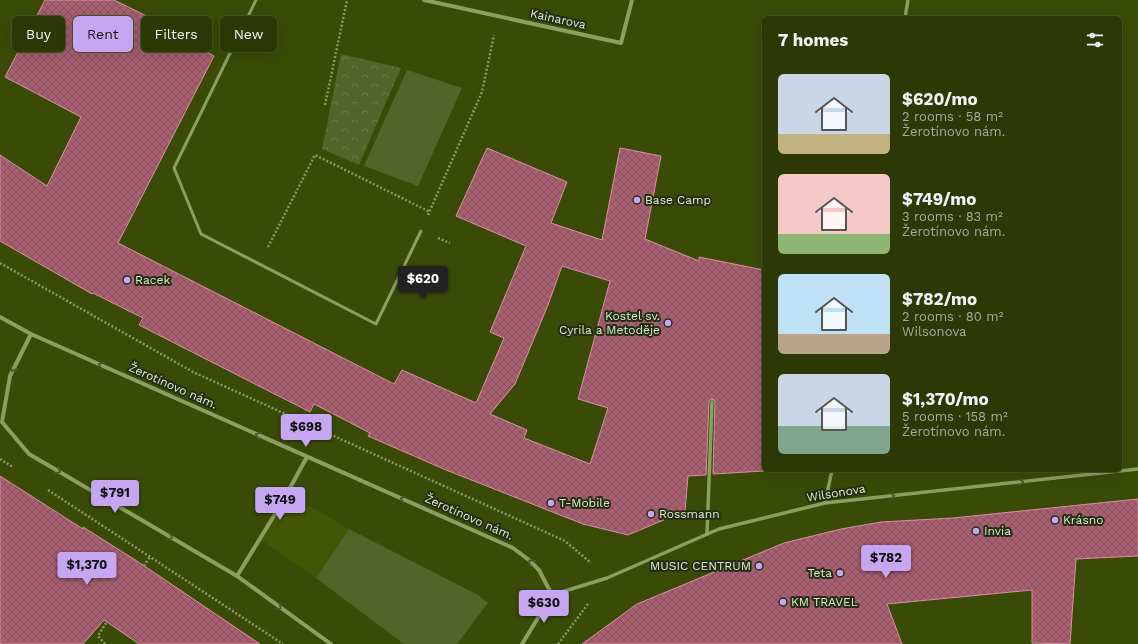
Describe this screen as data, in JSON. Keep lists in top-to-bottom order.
{
  "streets": {
    "street": ["Kainarova", "Žerotínovo nám.", "Wilsonova"]
  },
  "crossings": [
    ["Žerotínovo nám.", "Wilsonova"]
  ],
  "one_way": ["Žerotínovo nám.", "Wilsonova"],
  "places": [
    "Base Camp",
    "Racek",
    "Kostel sv. Cyrila a Metoděje",
    "T-Mobile",
    "Rossmann",
    "Krásno",
    "Invia",
    "MUSIC CENTRUM",
    "Teta",
    "KM TRAVEL"
  ],
  "page": {
    "chip": [
      "Buy",
      "Rent",
      "Filters",
      "New"
    ],
    "heading": "7 homes",
    "list": [
      {
        "name": "$620/mo",
        "note": "2 rooms · 58 m² · Žerotínovo nám."
      },
      {
        "name": "$749/mo",
        "note": "3 rooms · 83 m² · Žerotínovo nám."
      },
      {
        "name": "$782/mo",
        "note": "2 rooms · 80 m² · Wilsonova"
      },
      {
        "name": "$1,370/mo",
        "note": "5 rooms · 158 m² · Žerotínovo nám."
      }
    ],
    "price": [
      "$620",
      "$698",
      "$791",
      "$749",
      "$782",
      "$1,370",
      "$630"
    ]
  }
}
